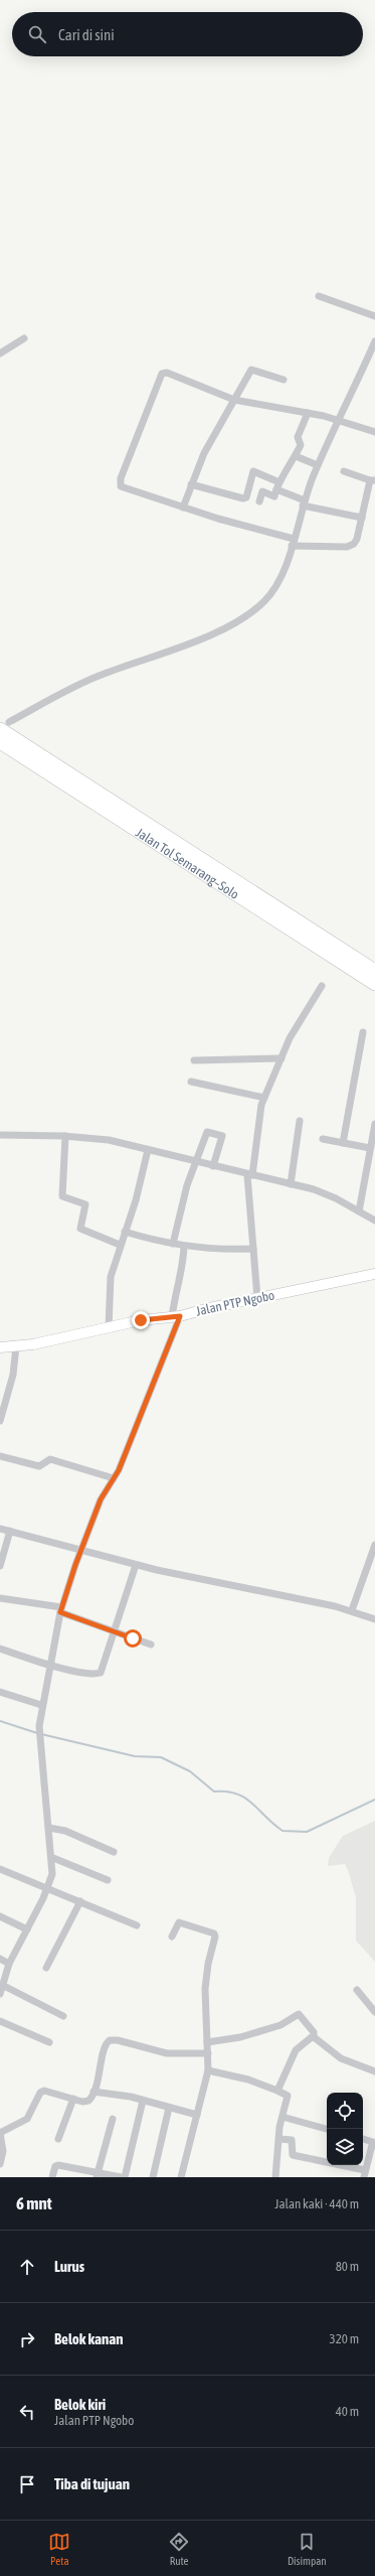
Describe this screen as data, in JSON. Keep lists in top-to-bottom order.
{
  "streets": {
    "highway": ["Jalan Tol Semarang–Solo"],
    "main road": ["Jalan PTP Ngobo"]
  },
  "page": {
    "search": "Cari di sini",
    "heading": ["6 mnt", "Jalan kaki · 440 m"],
    "list": [
      ["Lurus", "80 m"],
      ["Belok kanan", "320 m"],
      ["Belok kiri", "Jalan PTP Ngobo", "40 m"],
      "Tiba di tujuan"
    ],
    "nav": ["Peta", "Rute", "Disimpan"]
  }
}
